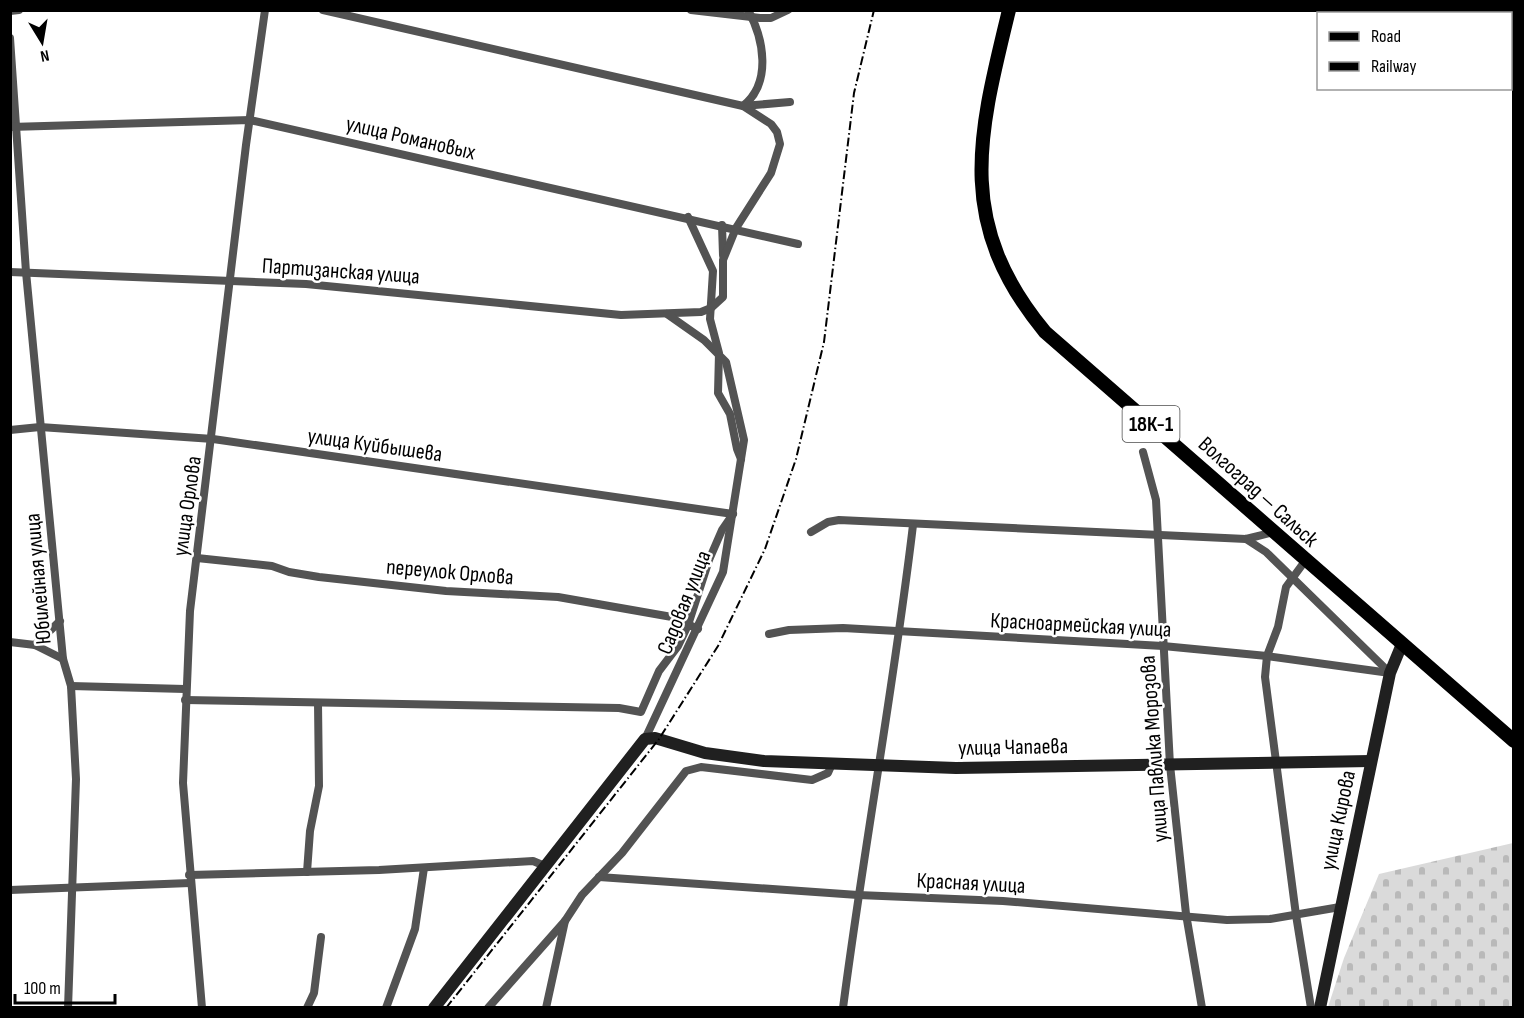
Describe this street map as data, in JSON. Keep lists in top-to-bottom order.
{
  "streets": {
    "main road": ["18К-1", "Волгоград — Сальск"],
    "street": [
      "улица Романовых",
      "Партизанская улица",
      "улица Куйбышева",
      "улица Орлова",
      "переулок Орлова",
      "Юбилейная улица",
      "Садовая улица",
      "Красноармейская улица",
      "улица Чапаева",
      "улица Павлика Морозова",
      "улица Кирова",
      "Красная улица"
    ]
  },
  "crossings": [
    ["улица Романовых", "улица Орлова"],
    ["улица Романовых", "Юбилейная улица"],
    ["Партизанская улица", "улица Орлова"],
    ["Партизанская улица", "Юбилейная улица"],
    ["улица Куйбышева", "улица Орлова"],
    ["улица Куйбышева", "Юбилейная улица"],
    ["улица Куйбышева", "Садовая улица"],
    ["Волгоград — Сальск", "улица Кирова"],
    ["улица Орлова", "переулок Орлова"],
    ["переулок Орлова", "Садовая улица"],
    ["Садовая улица", "улица Чапаева"],
    ["Красноармейская улица", "улица Павлика Морозова"],
    ["Красноармейская улица", "улица Кирова"],
    ["улица Чапаева", "улица Павлика Морозова"],
    ["улица Чапаева", "улица Кирова"],
    ["улица Павлика Морозова", "Красная улица"],
    ["улица Кирова", "Красная улица"]
  ],
  "legend": ["Road", "Railway"],
  "scale_bar": "100 m",
  "north": "bottom"
}
